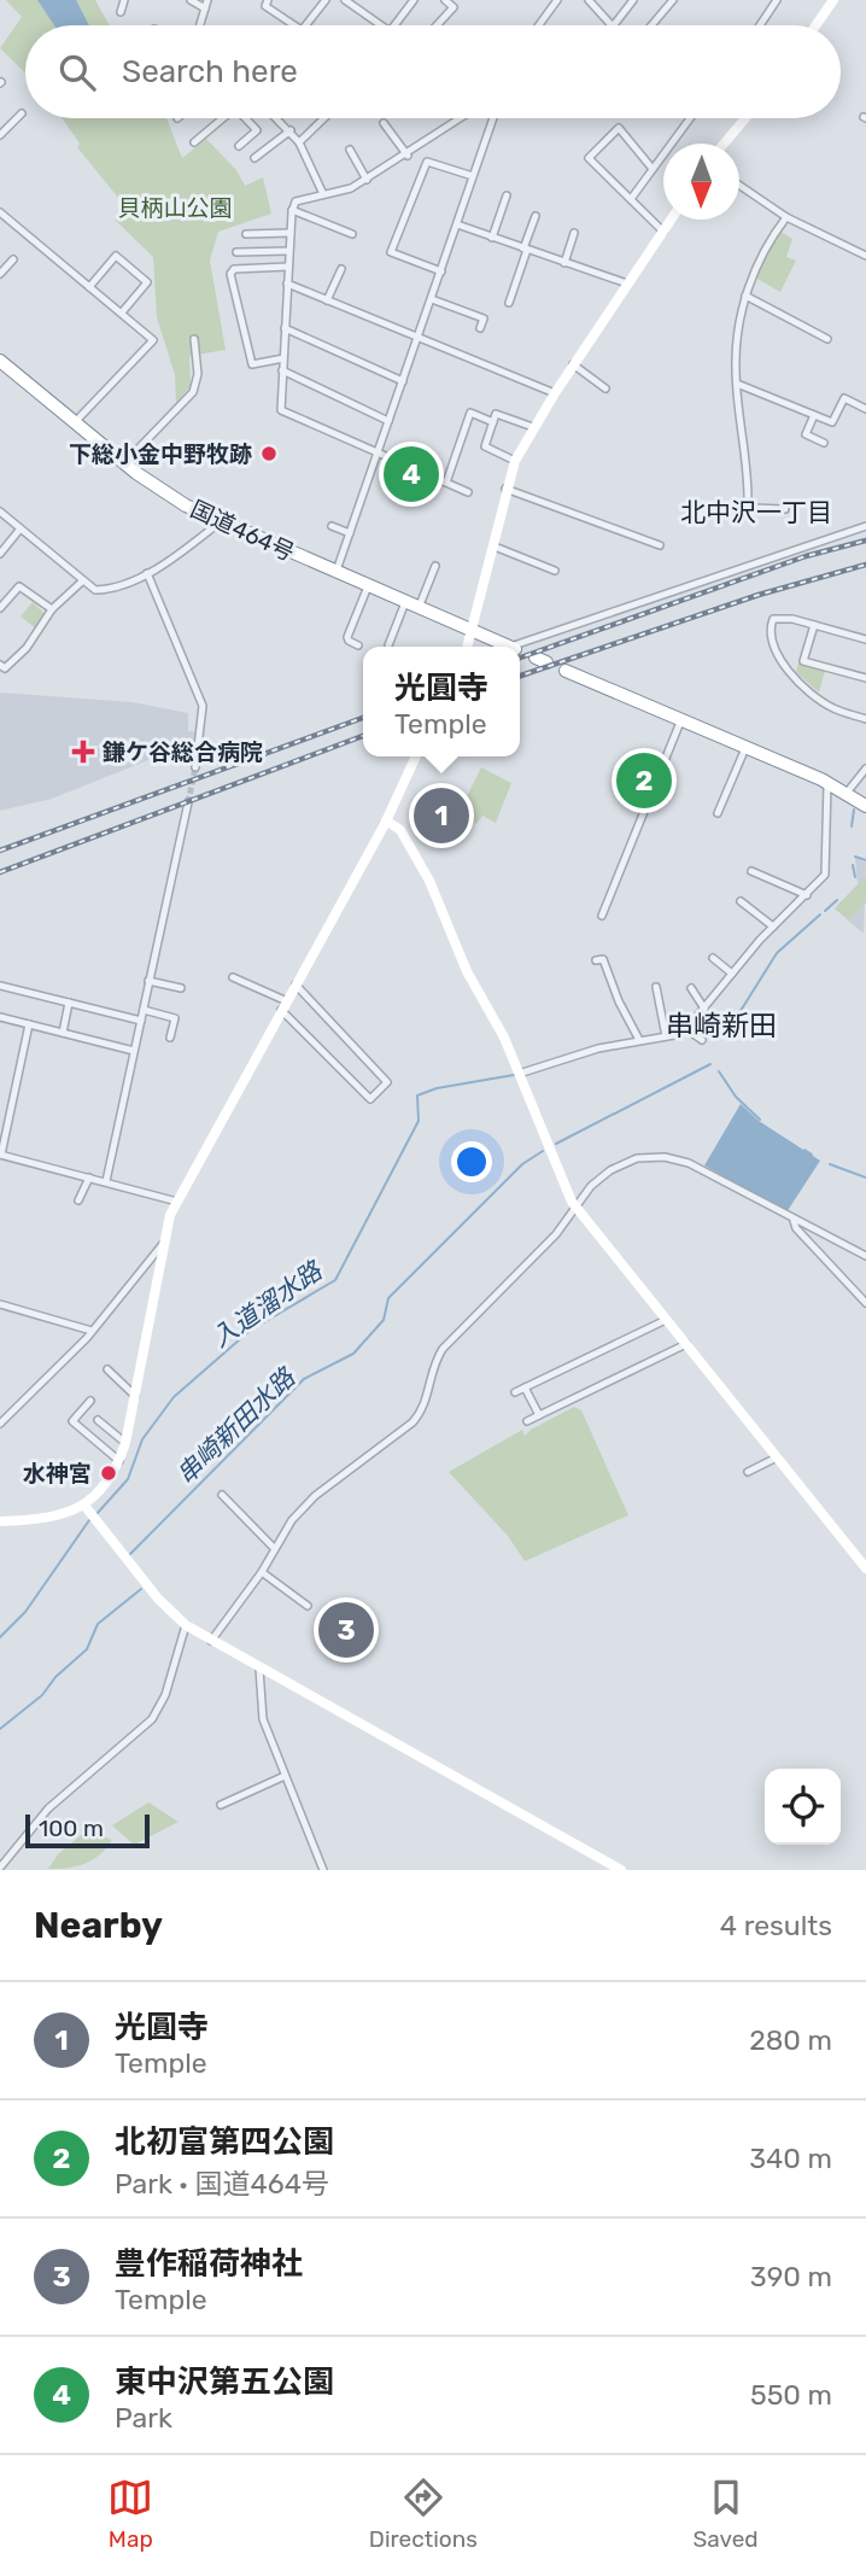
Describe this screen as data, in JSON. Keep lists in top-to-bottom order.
{
  "streets": {
    "highway": ["国道464号"]
  },
  "districts": ["北中沢一丁目", "串崎新田"],
  "water": ["入道溜水路", "串崎新田水路"],
  "parks": ["貝柄山公園"],
  "places": {
    "other": ["下総小金中野牧跡", "水神宮"],
    "health": ["鎌ケ谷総合病院"]
  },
  "scale_bar": "100 m",
  "north": "bottom",
  "page": {
    "search": "Search here",
    "pins": [
      "4",
      "2",
      "1",
      "3"
    ],
    "popup": ["光圓寺", "Temple"],
    "scale": "100 m",
    "heading": ["Nearby", "4 results"],
    "list": [
      {
        "mark": "1",
        "name": "光圓寺",
        "note": "Temple",
        "value": "280 m"
      },
      {
        "mark": "2",
        "name": "北初富第四公園",
        "note": "Park · 国道464号",
        "value": "340 m"
      },
      {
        "mark": "3",
        "name": "豊作稲荷神社",
        "note": "Temple",
        "value": "390 m"
      },
      {
        "mark": "4",
        "name": "東中沢第五公園",
        "note": "Park",
        "value": "550 m"
      }
    ],
    "nav": ["Map", "Directions", "Saved"]
  }
}
